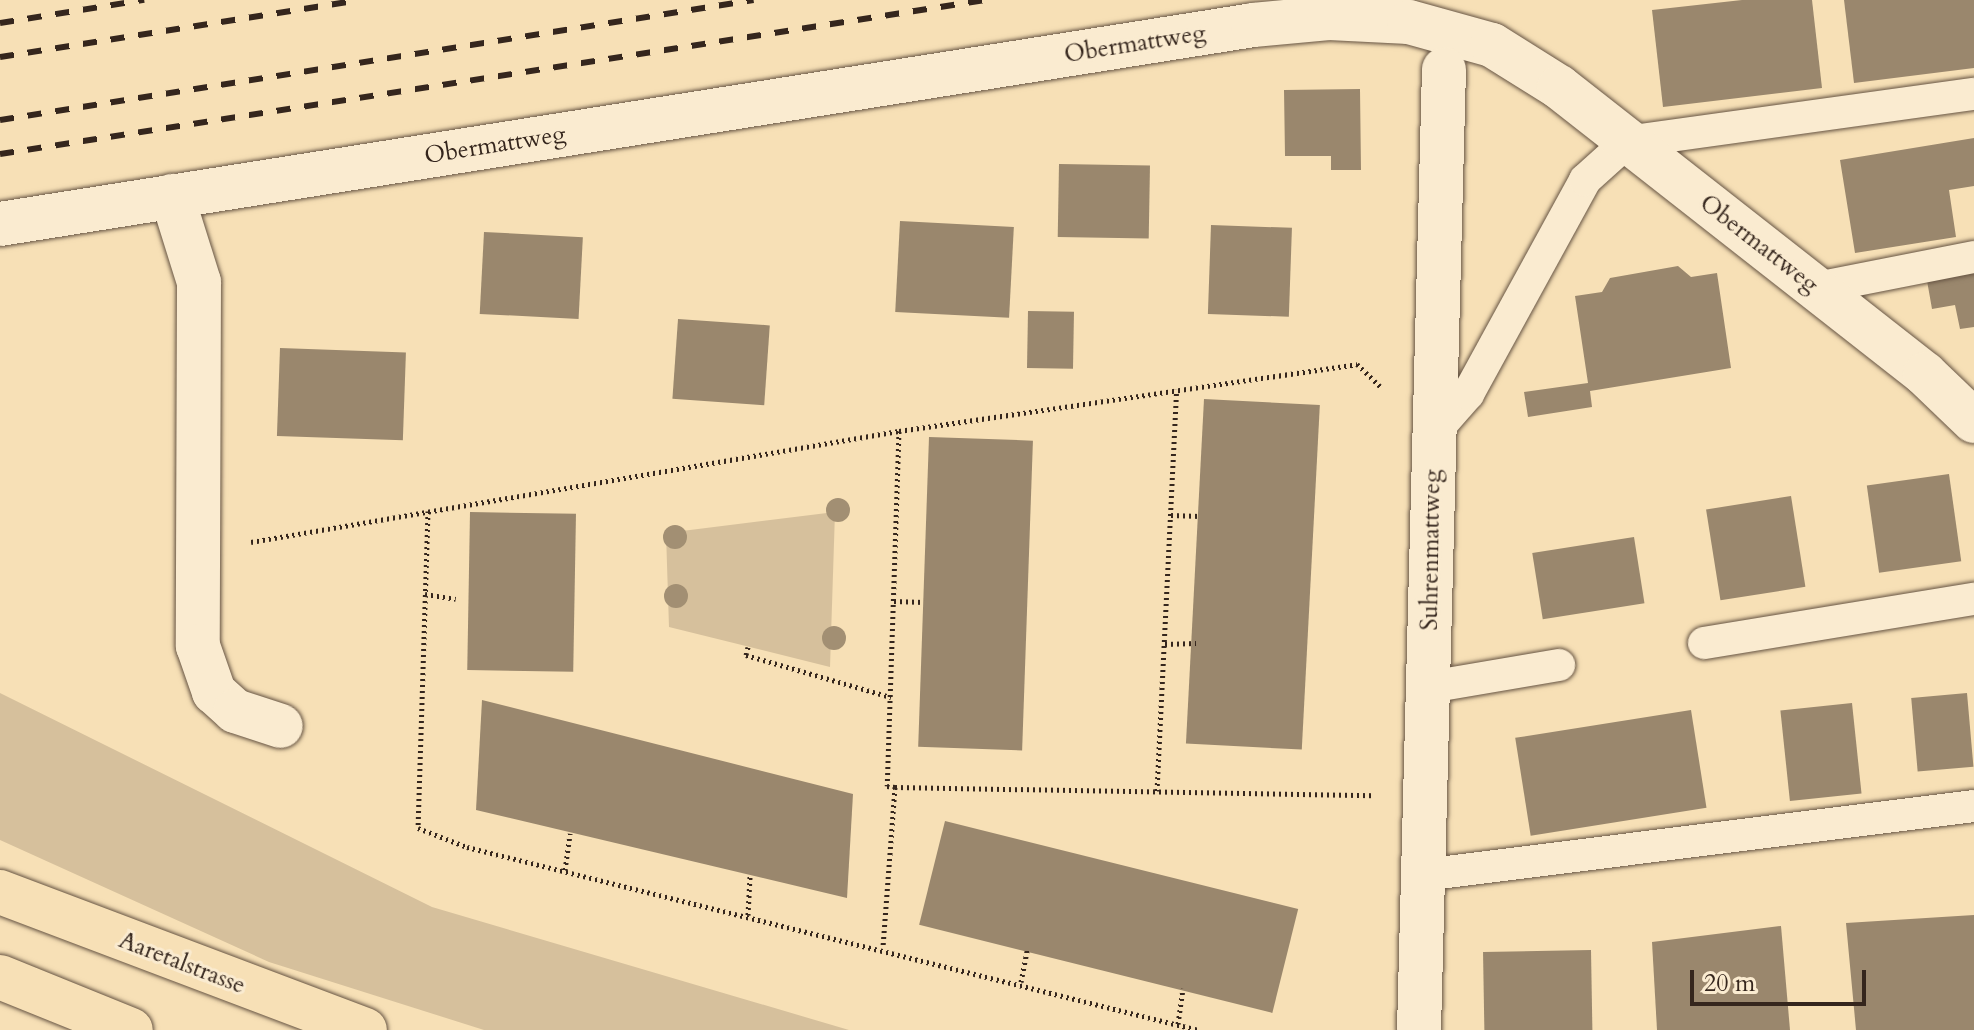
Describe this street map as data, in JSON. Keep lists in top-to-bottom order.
{
  "streets": {
    "highway": ["Aaretalstrasse"],
    "street": ["Obermattweg", "Suhrenmattweg"]
  },
  "scale_bar": "20 m"
}
